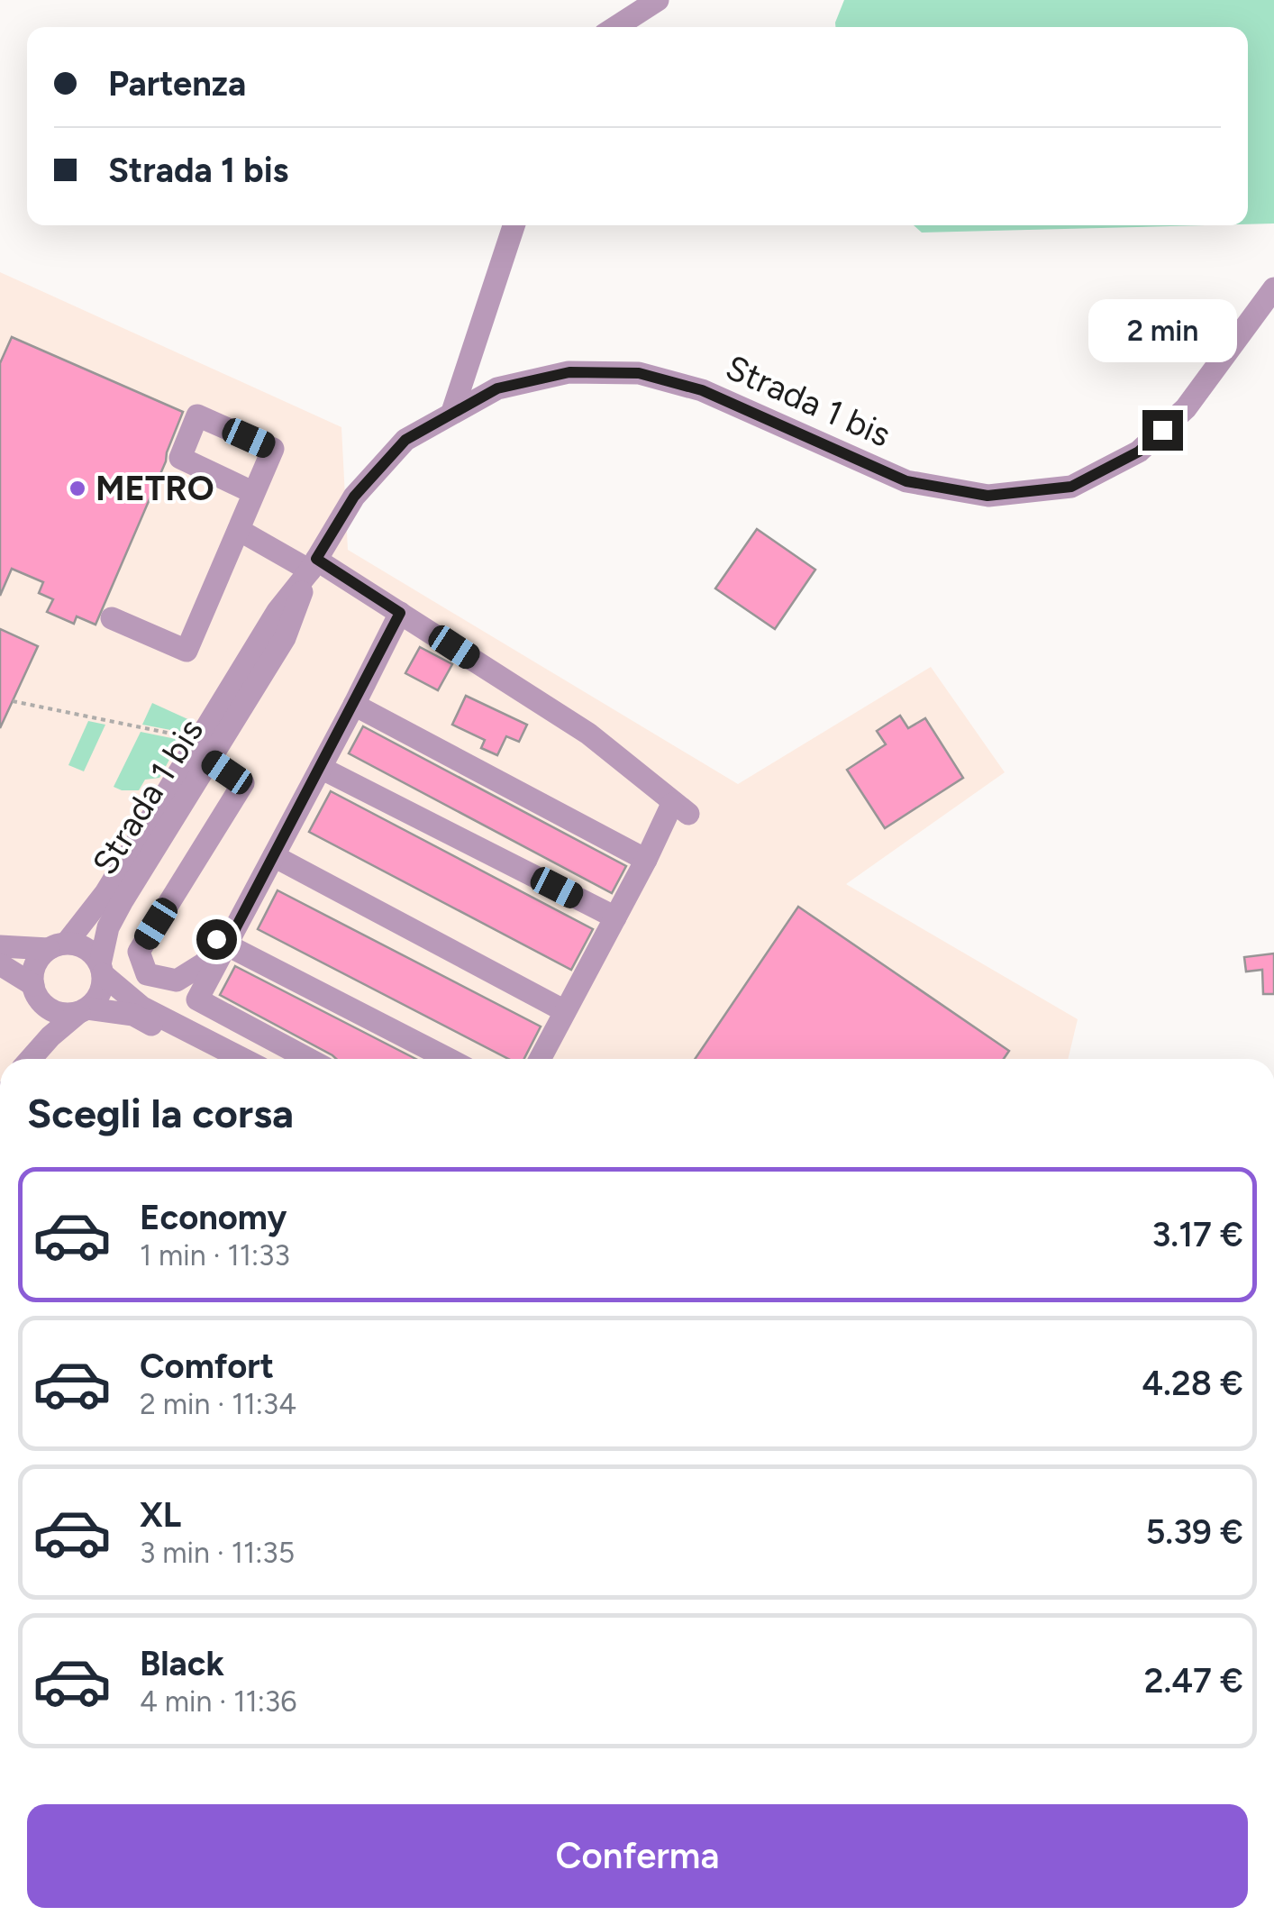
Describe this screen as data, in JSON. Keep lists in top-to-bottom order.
{
  "streets": {
    "street": ["Strada 1 bis"]
  },
  "places": ["METRO"],
  "page": {
    "banner": ["Partenza", "Strada 1 bis"],
    "bubble": "2 min",
    "heading": "Scegli la corsa",
    "list": [
      {
        "name": "Economy",
        "note": "1 min · 11:33",
        "value": "3.17 €"
      },
      {
        "name": "Comfort",
        "note": "2 min · 11:34",
        "value": "4.28 €"
      },
      {
        "name": "XL",
        "note": "3 min · 11:35",
        "value": "5.39 €"
      },
      {
        "name": "Black",
        "note": "4 min · 11:36",
        "value": "2.47 €"
      }
    ],
    "buttons": "Conferma"
  }
}
